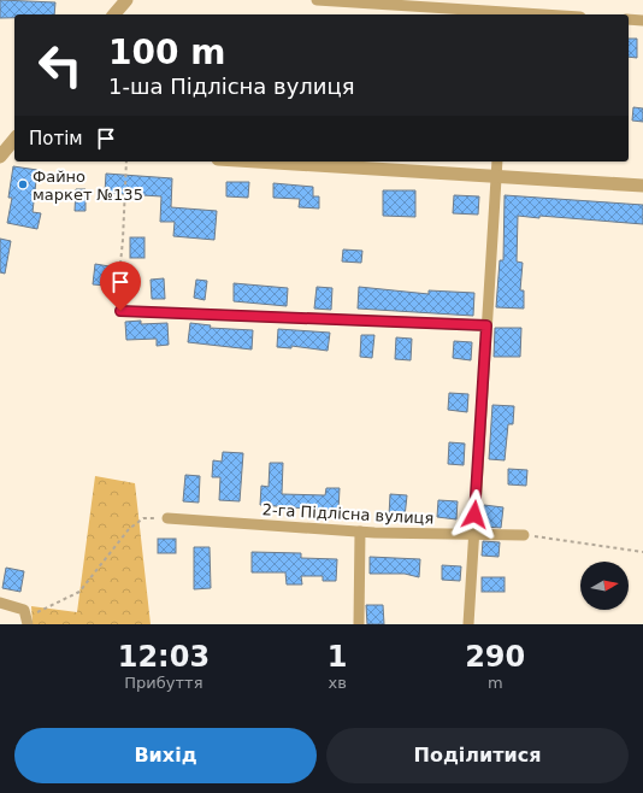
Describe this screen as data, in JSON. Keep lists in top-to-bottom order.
{
  "streets": {
    "street": ["2-га Підлісна вулиця"]
  },
  "places": ["Файно маркет №135"],
  "north": "right",
  "page": {
    "turn": ["100 m", "1-ша Підлісна вулиця"],
    "then": "Потім",
    "eta": [
      "12:03",
      "Прибуття",
      "1",
      "хв",
      "290",
      "m"
    ],
    "buttons": ["Вихід", "Поділитися"]
  }
}
